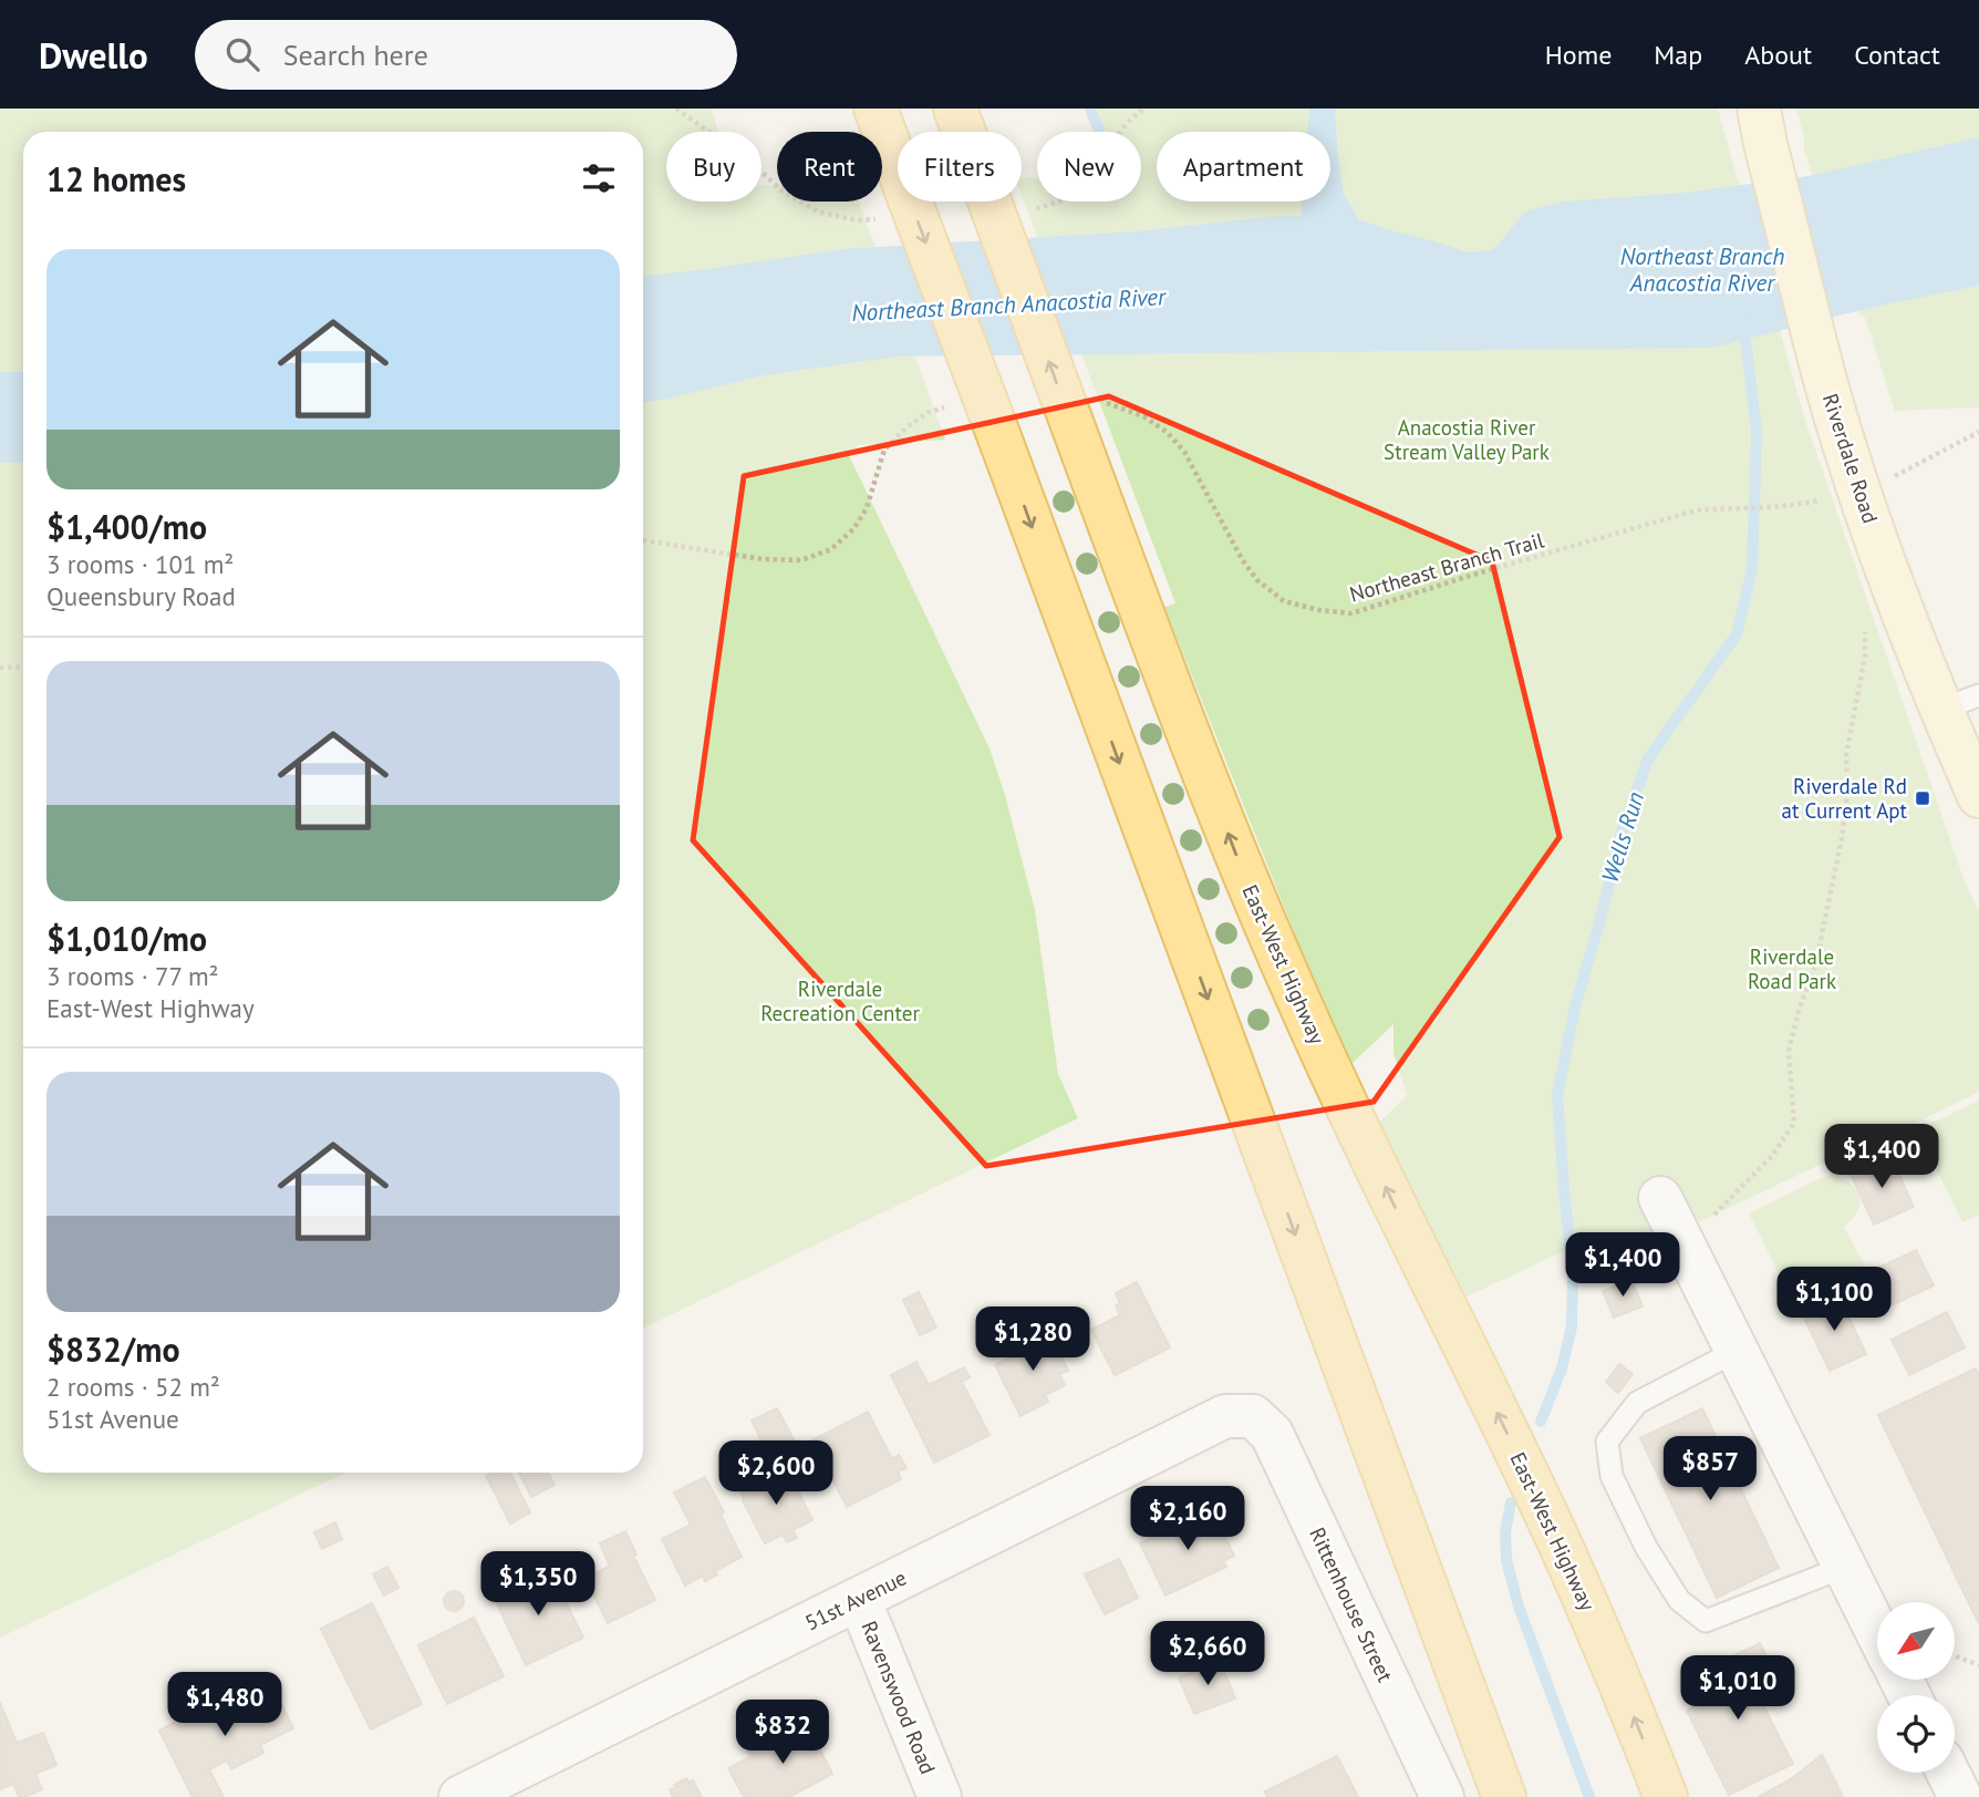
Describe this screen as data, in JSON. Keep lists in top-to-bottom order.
{
  "streets": {
    "main road": ["East-West Highway"],
    "street": [
      "Riverdale Road",
      "51st Avenue",
      "Rittenhouse Street",
      "Ravenswood Road"
    ],
    "path": ["Northeast Branch Trail"]
  },
  "crossings": [
    ["51st Avenue", "Rittenhouse Street"],
    ["51st Avenue", "Ravenswood Road"]
  ],
  "water": ["Northeast Branch Anacostia River", "Wells Run"],
  "parks": ["Anacostia River Stream Valley Park", "Riverdale Road Park", "Riverdale Recreation Center"],
  "places": {
    "transit": ["Riverdale Rd at Current Apt"]
  },
  "north": "bottom left",
  "page": {
    "header": "Dwello",
    "search": "Search here",
    "nav": [
      "Home",
      "Map",
      "About",
      "Contact"
    ],
    "chip": [
      "Buy",
      "Rent",
      "Filters",
      "New",
      "Apartment"
    ],
    "heading": "12 homes",
    "list": [
      {
        "name": "$1,400/mo",
        "note": "3 rooms · 101 m² · Queensbury Road"
      },
      {
        "name": "$1,010/mo",
        "note": "3 rooms · 77 m² · East-West Highway"
      },
      {
        "name": "$832/mo",
        "note": "2 rooms · 52 m² · 51st Avenue"
      }
    ],
    "price": [
      "$1,400",
      "$1,400",
      "$1,100",
      "$1,280",
      "$857",
      "$2,600",
      "$2,160",
      "$1,350",
      "$2,660",
      "$1,010",
      "$1,480",
      "$832"
    ]
  }
}
